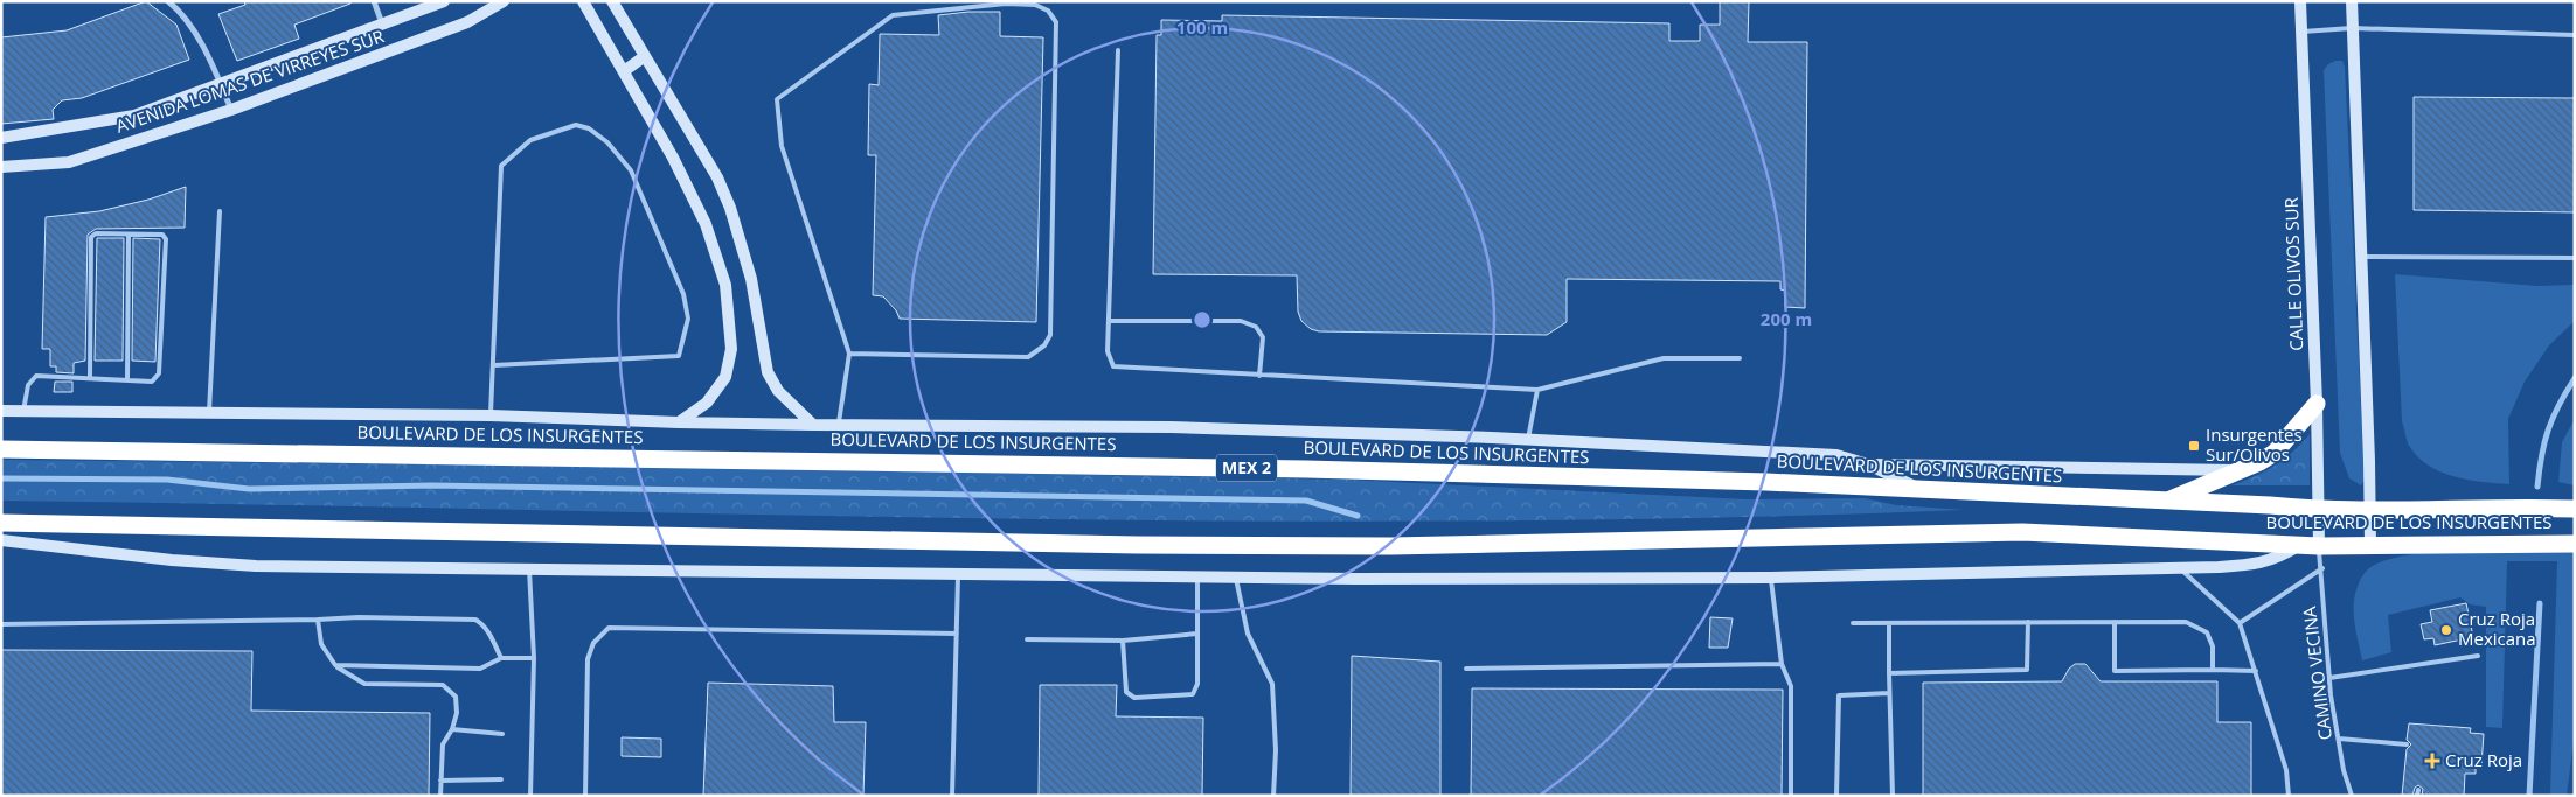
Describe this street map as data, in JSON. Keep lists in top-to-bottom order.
{
  "streets": {
    "highway": ["BOULEVARD DE LOS INSURGENTES", "MEX 2"],
    "street": ["AVENIDA LOMAS DE VIRREYES SUR", "CALLE OLIVOS SUR"],
    "lane": ["CAMINO VECINA"]
  },
  "crossings": [
    ["CALLE OLIVOS SUR", "BOULEVARD DE LOS INSURGENTES"],
    ["CALLE OLIVOS SUR", "CAMINO VECINA"],
    ["BOULEVARD DE LOS INSURGENTES", "CAMINO VECINA"]
  ],
  "places": {
    "transit": ["Insurgentes Sur/Olivos"],
    "other": ["Cruz Roja Mexicana"],
    "health": ["Cruz Roja"]
  },
  "rings": ["100 m", "200 m"]
}
